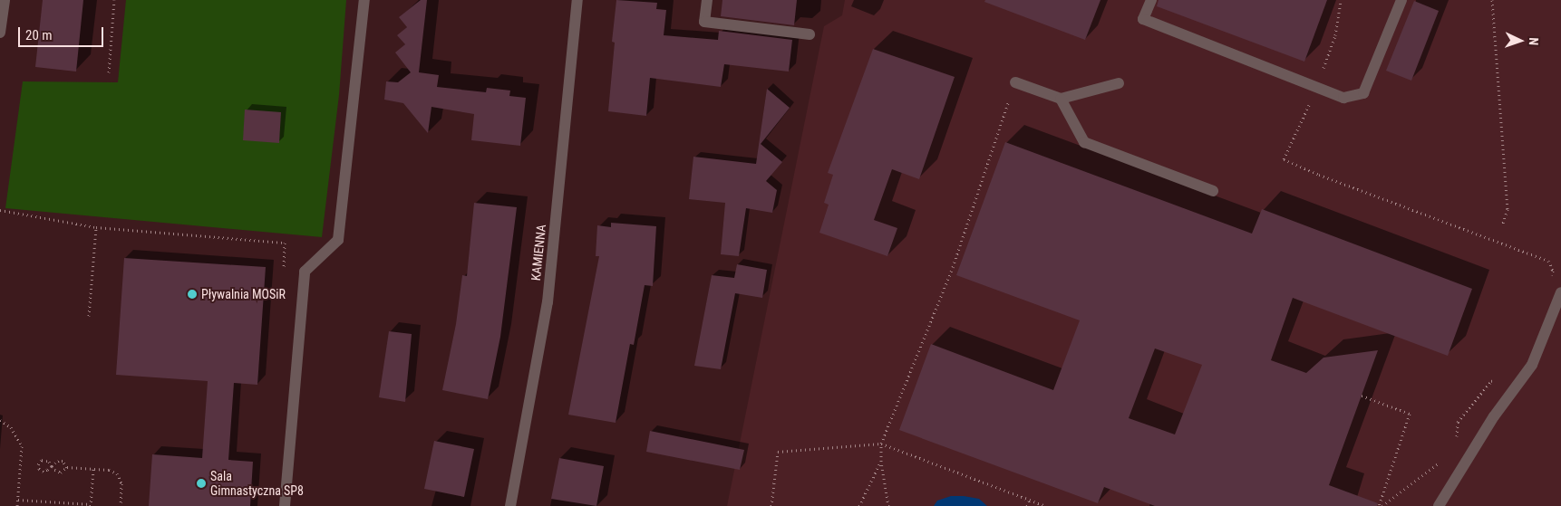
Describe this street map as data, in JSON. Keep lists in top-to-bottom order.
{
  "streets": {
    "street": ["KAMIENNA"]
  },
  "places": ["Pływalnia MOSiR", "Sala Gimnastyczna SP8"],
  "scale_bar": "20 m",
  "north": "right"
}
